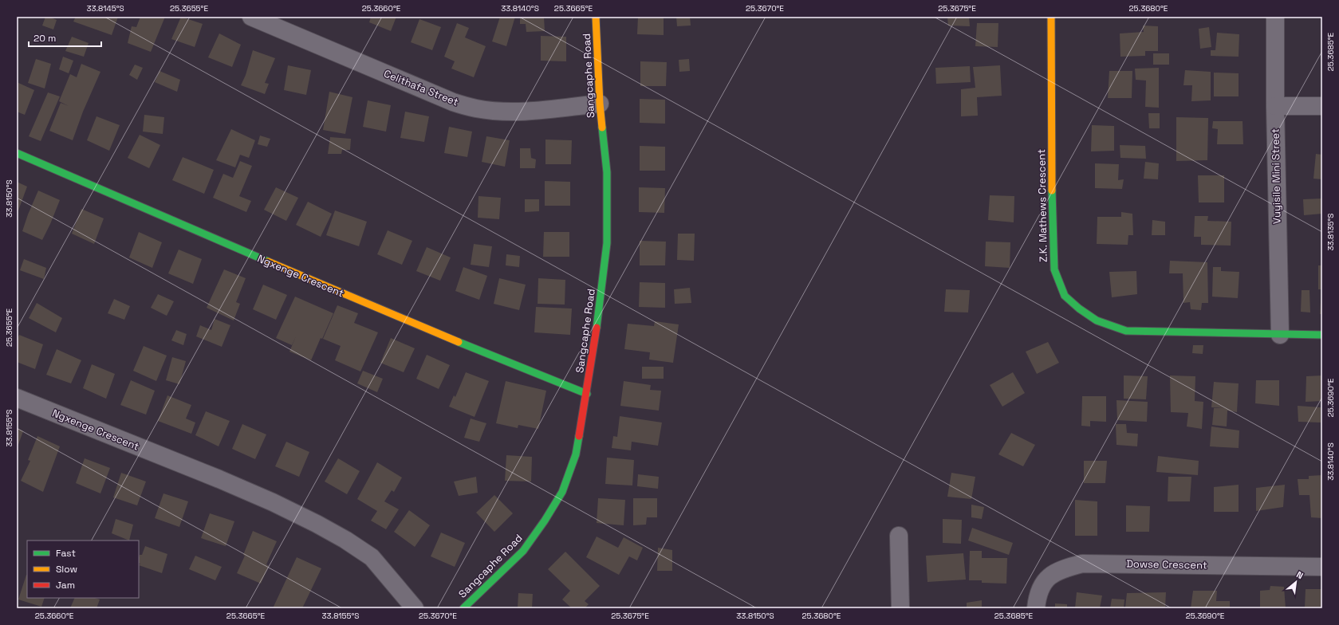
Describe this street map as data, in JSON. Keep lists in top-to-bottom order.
{
  "streets": {
    "street": [
      "Sangcaphe Road",
      "Celithafa Street",
      "Vuyisile Mini Street",
      "Z.K. Mathews Crescent",
      "Ngxenge Crescent",
      "Dowse Crescent"
    ]
  },
  "crossings": [
    ["Sangcaphe Road", "Celithafa Street"],
    ["Sangcaphe Road", "Ngxenge Crescent"],
    ["Vuyisile Mini Street", "Z.K. Mathews Crescent"]
  ],
  "legend": ["Fast", "Slow", "Jam"],
  "scale_bar": "20 m",
  "north": "top right",
  "coordinates": [
    "33.8145°S",
    "25.3655°E",
    "25.3660°E",
    "33.8140°S",
    "25.3665°E",
    "25.3670°E",
    "25.3675°E",
    "25.3680°E",
    "25.3685°E",
    "33.8150°S",
    "33.8135°S",
    "25.3690°E",
    "33.8155°S"
  ]
}
